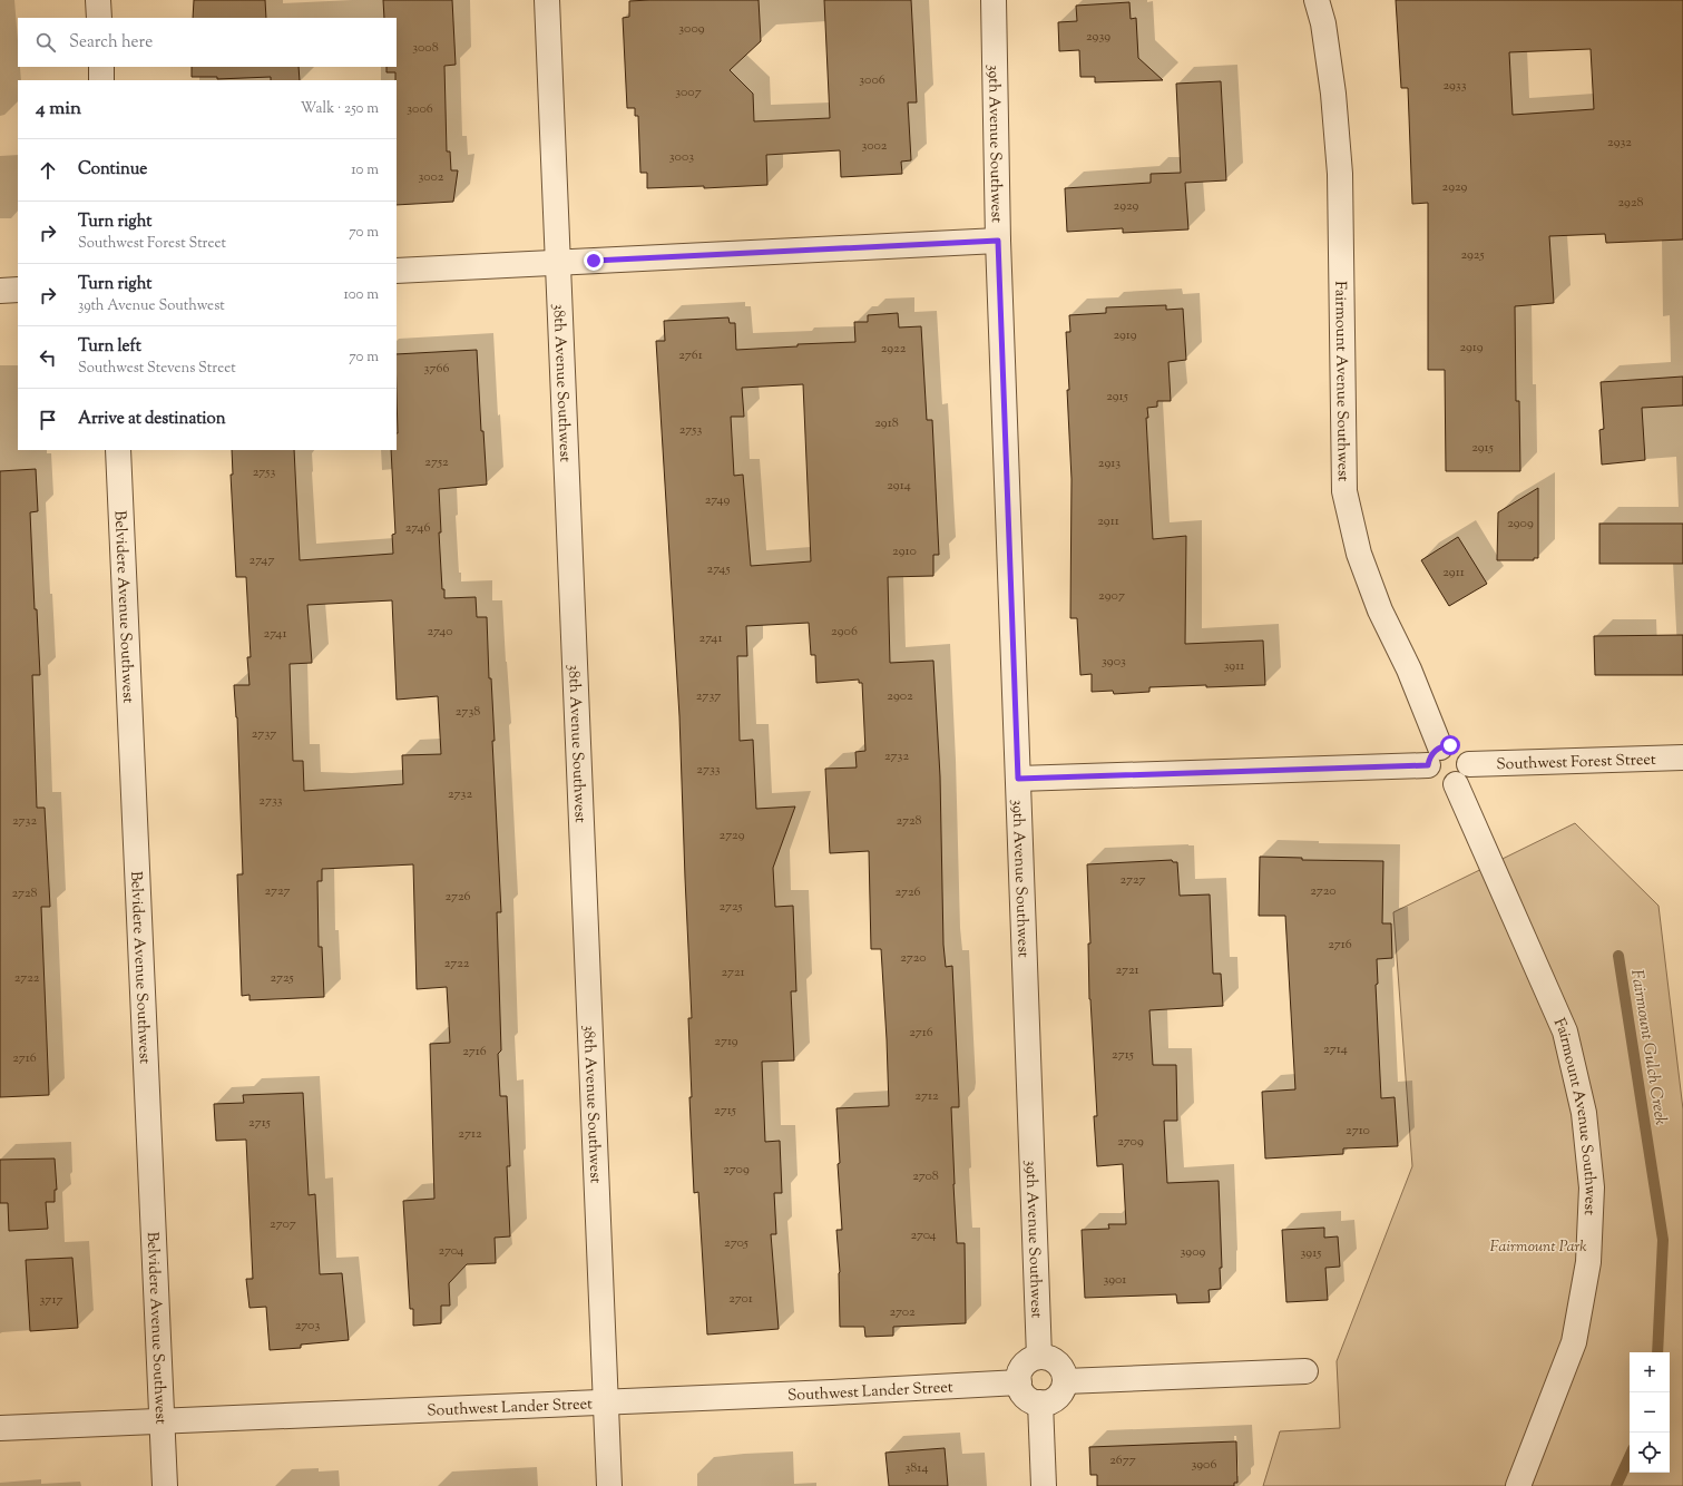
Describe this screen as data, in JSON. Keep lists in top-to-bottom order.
{
  "streets": {
    "street": [
      "39th Avenue Southwest",
      "Fairmount Avenue Southwest",
      "38th Avenue Southwest",
      "Belvidere Avenue Southwest",
      "Southwest Forest Street",
      "Southwest Lander Street"
    ]
  },
  "crossings": [
    ["39th Avenue Southwest", "Southwest Lander Street"],
    ["Fairmount Avenue Southwest", "Southwest Forest Street"],
    ["38th Avenue Southwest", "Southwest Lander Street"],
    ["Belvidere Avenue Southwest", "Southwest Lander Street"]
  ],
  "water": ["Fairmount Gulch Creek"],
  "parks": ["Fairmount Park"],
  "house_numbers": [
    "3009",
    "2939",
    "3008",
    "3006",
    "2933",
    "3007",
    "3006",
    "2932",
    "3002",
    "3003",
    "3002",
    "2929",
    "2928",
    "2929",
    "2925",
    "2919",
    "2919",
    "2922",
    "2761",
    "3766",
    "2915",
    "2918",
    "2753",
    "2915",
    "2752",
    "2913",
    "2753",
    "2914",
    "2749",
    "2911",
    "2909",
    "2746",
    "2910",
    "2747",
    "2745",
    "2911",
    "2907",
    "2740",
    "2906",
    "2741",
    "2741",
    "3903",
    "3911",
    "2737",
    "2902",
    "2738",
    "2737",
    "2732",
    "2733",
    "2732",
    "2733",
    "2732",
    "2728",
    "2729",
    "2727",
    "2727",
    "2720",
    "2726",
    "2728",
    "2726",
    "2725",
    "2716",
    "2720",
    "2722",
    "2721",
    "2721",
    "2722",
    "2725",
    "2716",
    "2719",
    "2714",
    "2716",
    "2715",
    "2716",
    "2712",
    "2715",
    "2715",
    "2710",
    "2712",
    "2709",
    "2709",
    "2708",
    "2707",
    "2704",
    "2705",
    "2704",
    "3909",
    "3915",
    "3901",
    "2701",
    "3717",
    "2702",
    "2703",
    "2677",
    "3906",
    "3814"
  ],
  "page": {
    "search": "Search here",
    "heading": ["4 min", "Walk · 250 m"],
    "list": [
      ["Continue", "10 m"],
      ["Turn right", "Southwest Forest Street", "70 m"],
      ["Turn right", "39th Avenue Southwest", "100 m"],
      ["Turn left", "Southwest Stevens Street", "70 m"],
      "Arrive at destination"
    ],
    "map_buttons": ["+", "−"]
  }
}
